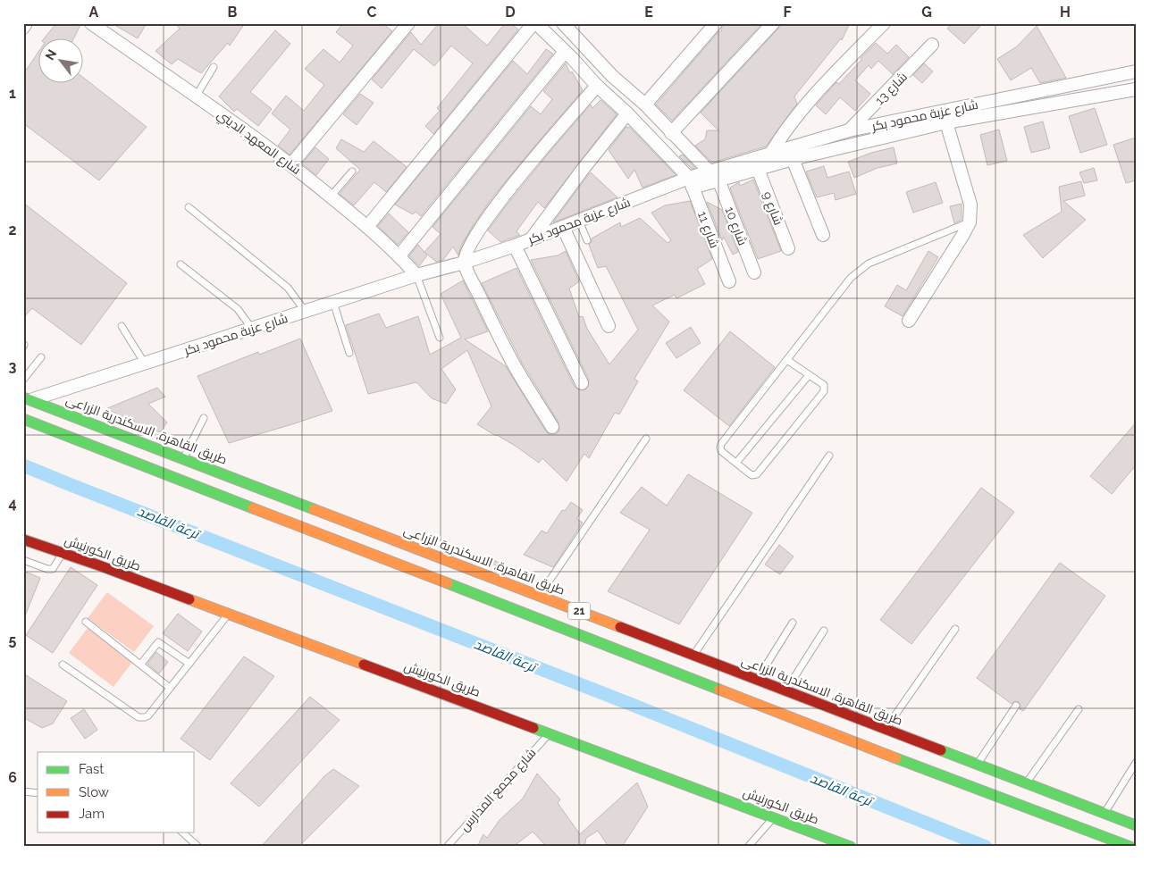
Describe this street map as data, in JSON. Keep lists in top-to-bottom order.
{
  "streets": {
    "main road": ["طريق القاهرة, الاسكندرية الزراعى", "طريق الكورنيش", "21"],
    "street": [
      "شارع 13",
      "شارع عزبة محمود بكر",
      "شارع المعهد الديني",
      "شارع 9",
      "شارع 10",
      "شارع 11"
    ],
    "lane": ["شارع مجمع المدارس"]
  },
  "crossings": [
    ["شارع 13", "شارع عزبة محمود بكر"],
    ["شارع عزبة محمود بكر", "شارع المعهد الديني"],
    ["شارع عزبة محمود بكر", "شارع 9"],
    ["شارع عزبة محمود بكر", "شارع 10"],
    ["شارع عزبة محمود بكر", "شارع 11"],
    ["شارع عزبة محمود بكر", "طريق القاهرة, الاسكندرية الزراعى"],
    ["طريق الكورنيش", "شارع مجمع المدارس"]
  ],
  "water": ["ترعة القاصد"],
  "legend": ["Fast", "Slow", "Jam"],
  "north": "top left",
  "grid": {
    "columns": [
      "A",
      "B",
      "C",
      "D",
      "E",
      "F",
      "G",
      "H"
    ],
    "rows": [
      "1",
      "2",
      "3",
      "4",
      "5",
      "6"
    ]
  }
}
